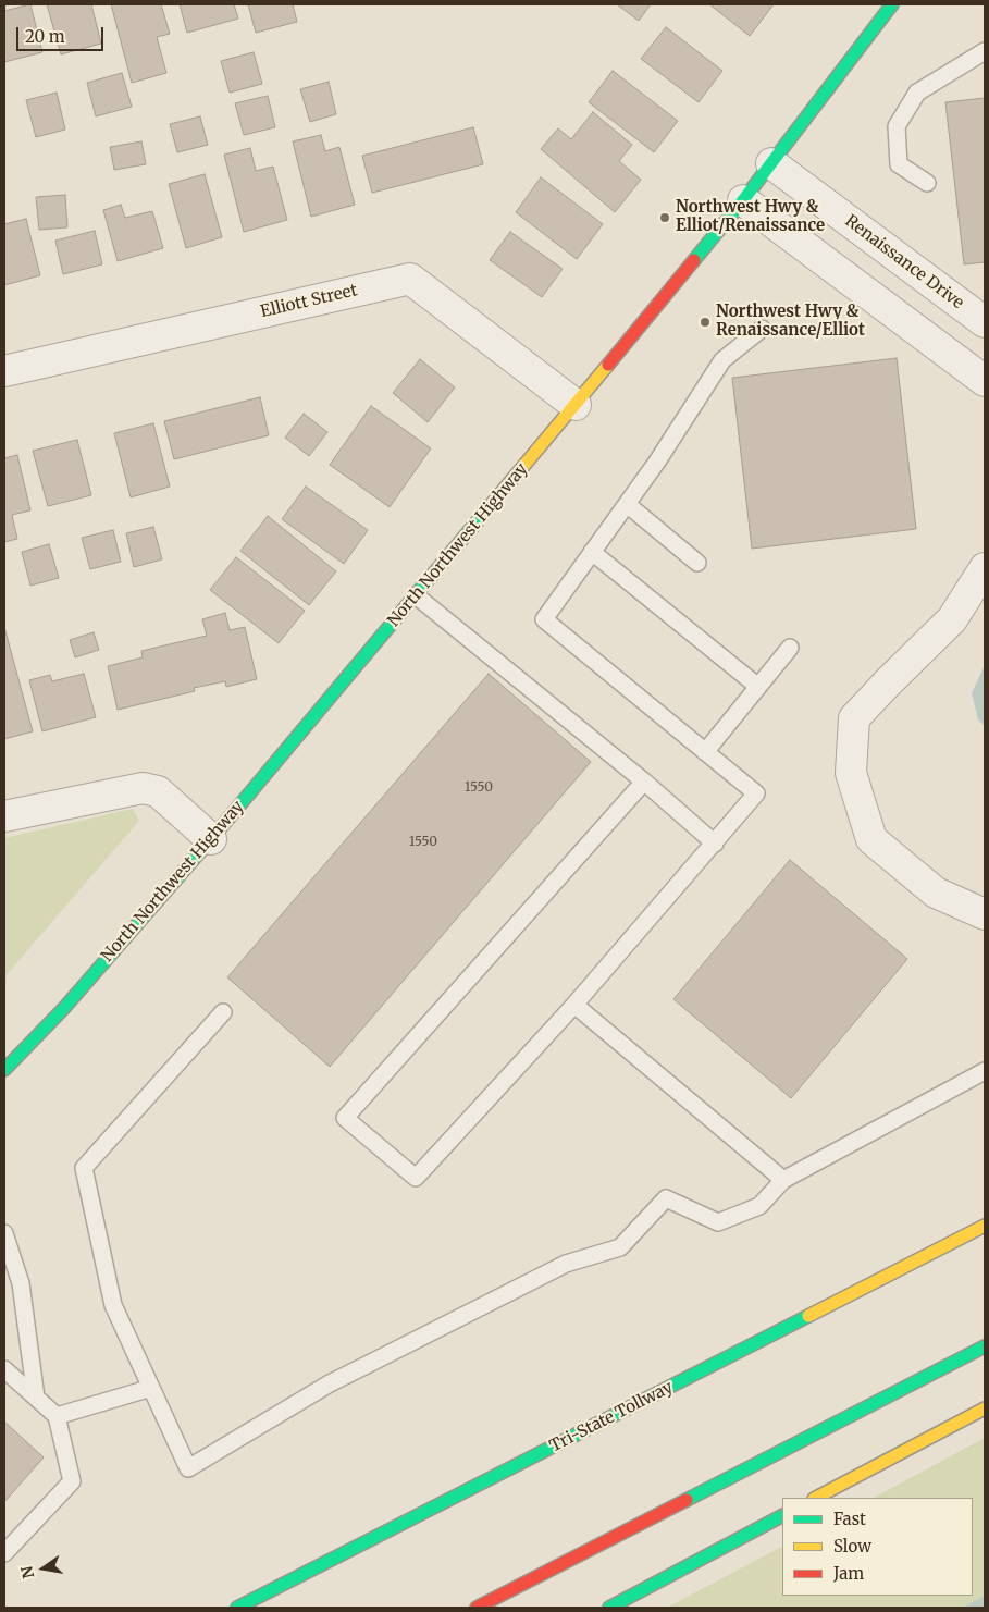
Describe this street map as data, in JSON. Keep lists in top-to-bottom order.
{
  "streets": {
    "main road": ["North Northwest Highway", "Tri-State Tollway"],
    "street": ["Renaissance Drive", "Elliott Street"]
  },
  "crossings": [
    ["Renaissance Drive", "North Northwest Highway"],
    ["Elliott Street", "North Northwest Highway"]
  ],
  "places": ["Northwest Hwy & Elliot/Renaissance", "Northwest Hwy & Renaissance/Elliot"],
  "house_numbers": ["1550", "1550"],
  "legend": ["Fast", "Slow", "Jam"],
  "scale_bar": "20 m",
  "north": "left"
}
